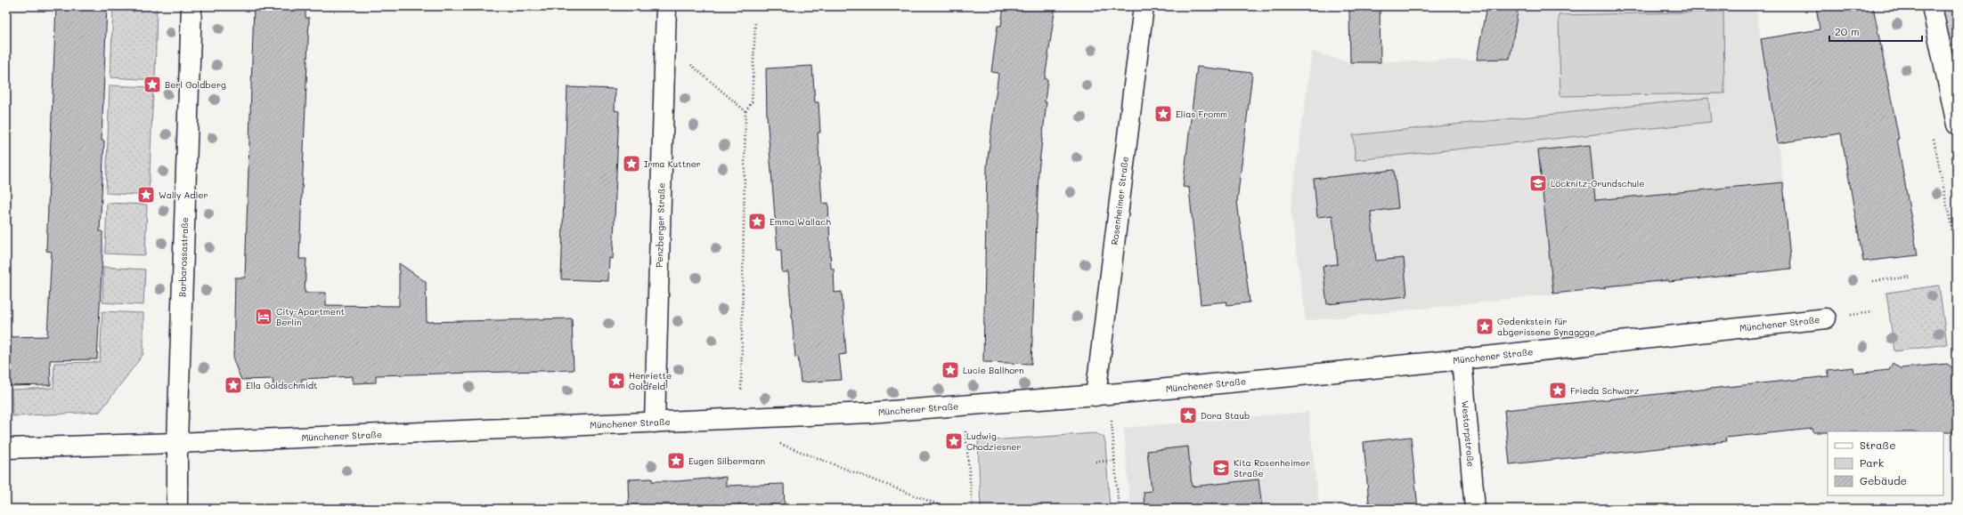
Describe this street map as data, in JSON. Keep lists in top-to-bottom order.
{
  "streets": {
    "street": [
      "Rosenheimer Straße",
      "Penzberger Straße",
      "Barbarossastraße",
      "Münchener Straße",
      "Westarpstraße"
    ]
  },
  "crossings": [
    ["Rosenheimer Straße", "Münchener Straße"],
    ["Penzberger Straße", "Münchener Straße"],
    ["Barbarossastraße", "Münchener Straße"],
    ["Münchener Straße", "Westarpstraße"]
  ],
  "places": {
    "place": [
      "Berl Goldberg",
      "Elias Fromm",
      "Irma Kuttner",
      "Wally Adler",
      "Emma Wallach",
      "Gedenkstein für abgerissene Synagoge",
      "Lucie Ballhorn",
      "Henriette Goldfeld",
      "Ella Goldschmidt",
      "Frieda Schwarz",
      "Dora Staub",
      "Ludwig Chodziesner",
      "Eugen Silbermann"
    ],
    "school or university": ["Löcknitz-Grundschule", "Kita Rosenheimer Straße"],
    "hotel": ["City-Apartment Berlin"]
  },
  "legend": ["Straße", "Park", "Gebäude"],
  "scale_bar": "20 m"
}
